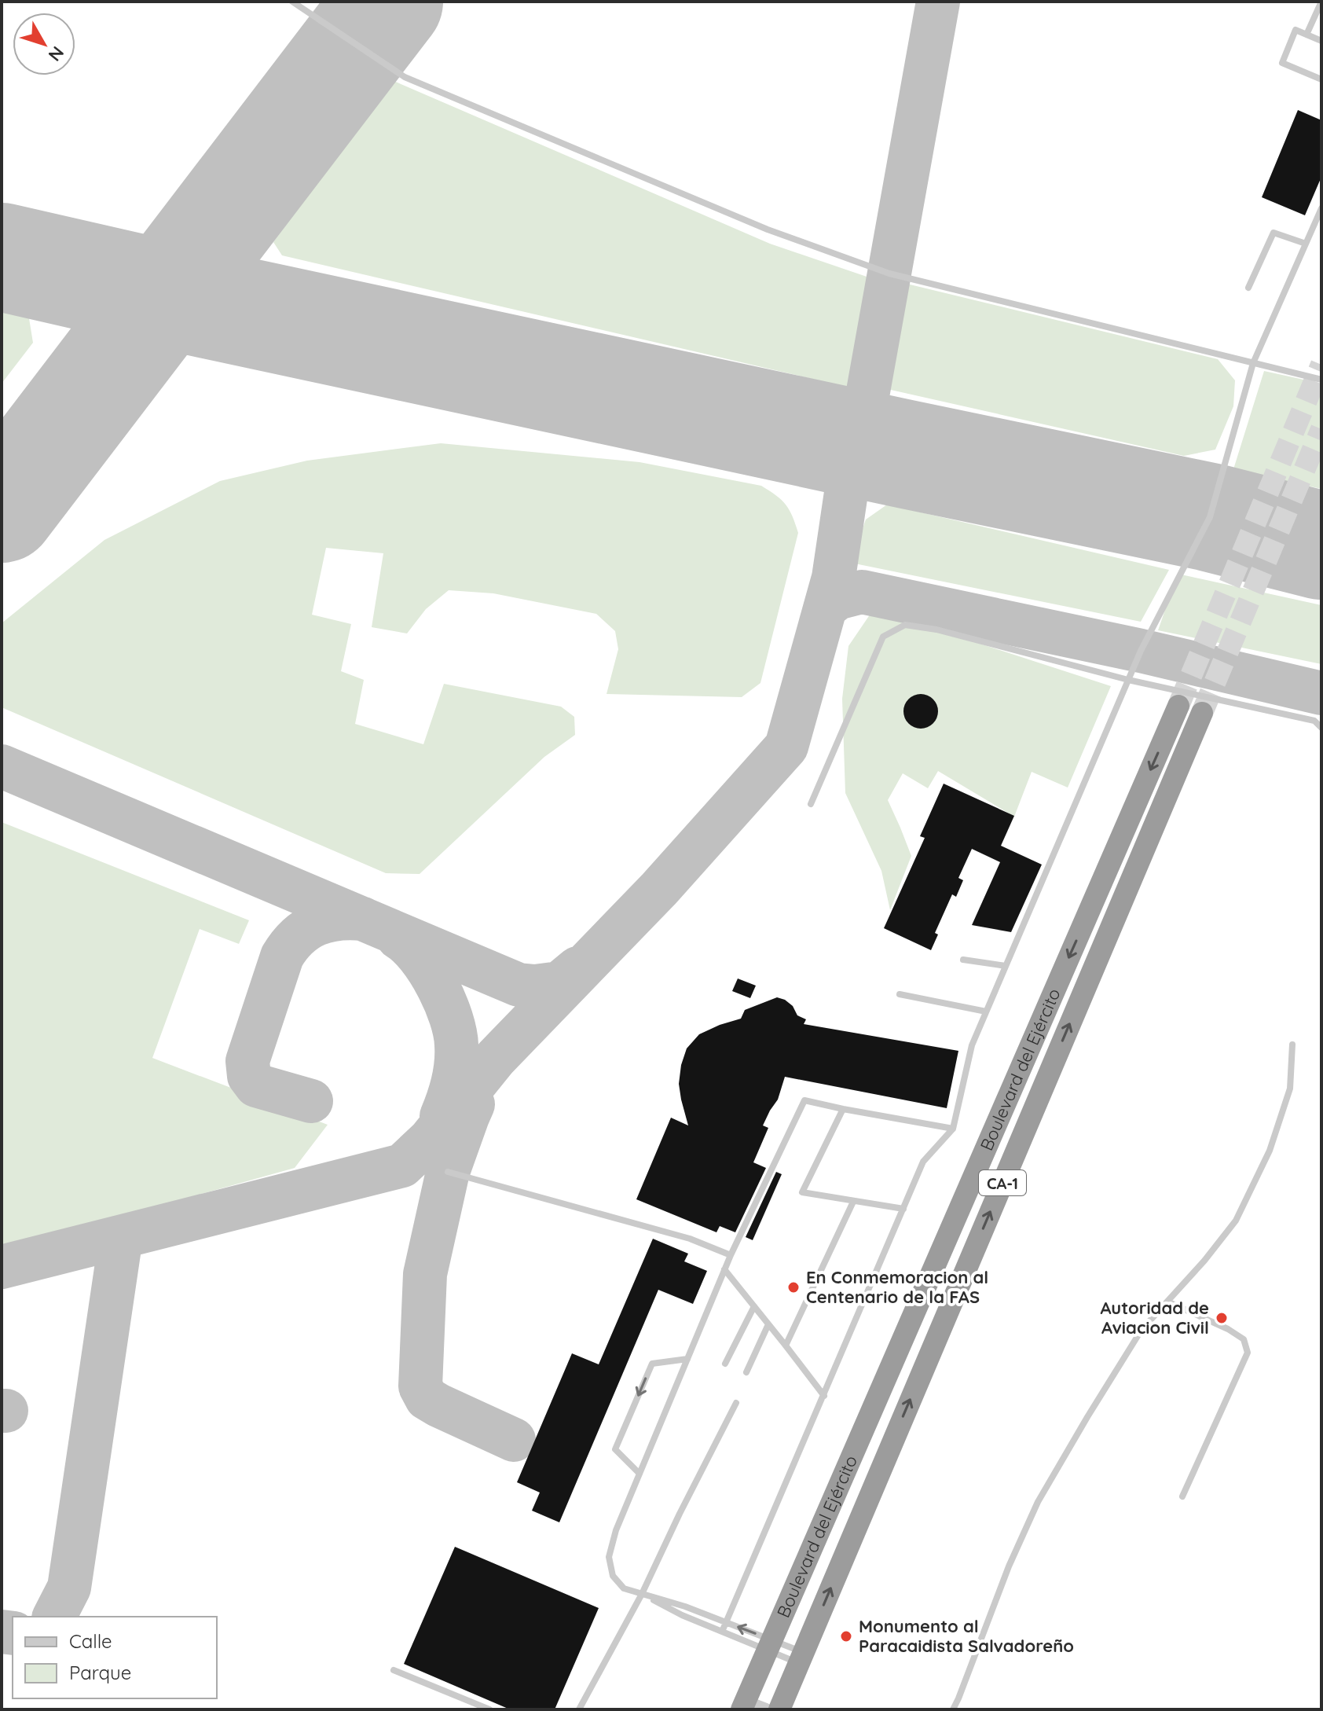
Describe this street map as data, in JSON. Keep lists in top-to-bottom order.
{
  "streets": {
    "highway": ["Boulevard del Ejército", "CA-1"]
  },
  "places": ["En Conmemoracion al Centenario de la FAS", "Autoridad de Aviacion Civil", "Monumento al Paracaidista Salvadoreño"],
  "legend": ["Calle", "Parque"],
  "north": "bottom right"
}
